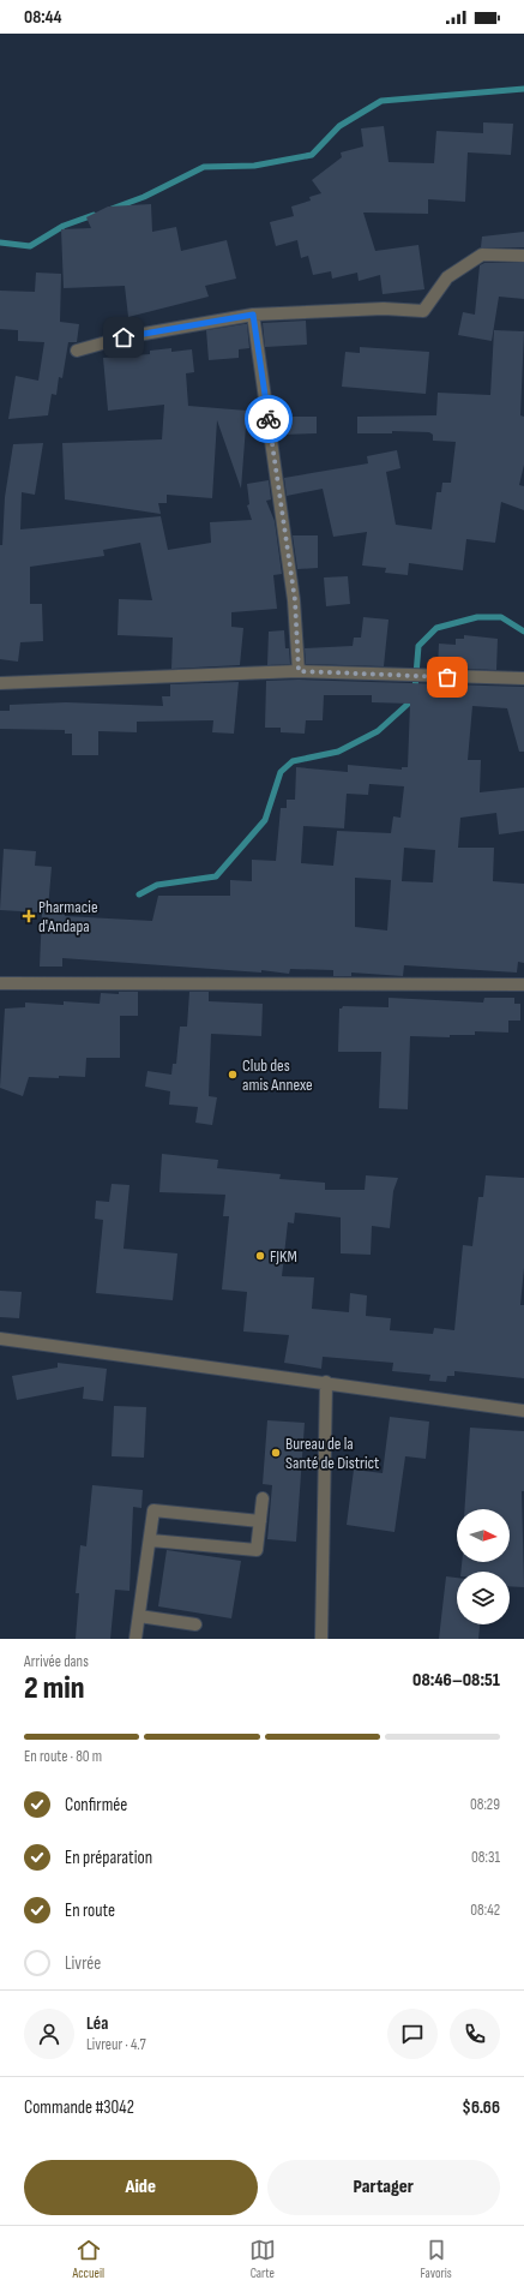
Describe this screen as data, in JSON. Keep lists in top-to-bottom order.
{
  "places": {
    "health": ["Pharmacie d'Andapa"],
    "other": ["Club des amis Annexe", "FJKM", "Bureau de la Santé de District"]
  },
  "north": "right",
  "page": {
    "status": "08:44",
    "heading": ["2 min", "Arrivée dans", "08:46–08:51"],
    "panel": [
      "Léa",
      "Livreur · 4.7",
      "Commande #3042",
      "$6.66"
    ],
    "bar": "En route · 80 m",
    "list": [
      ["Confirmée", "08:29"],
      ["En préparation", "08:31"],
      ["En route", "08:42"],
      "Livrée"
    ],
    "buttons": ["Aide", "Partager"],
    "tabs": ["Accueil", "Carte", "Favoris"]
  }
}
